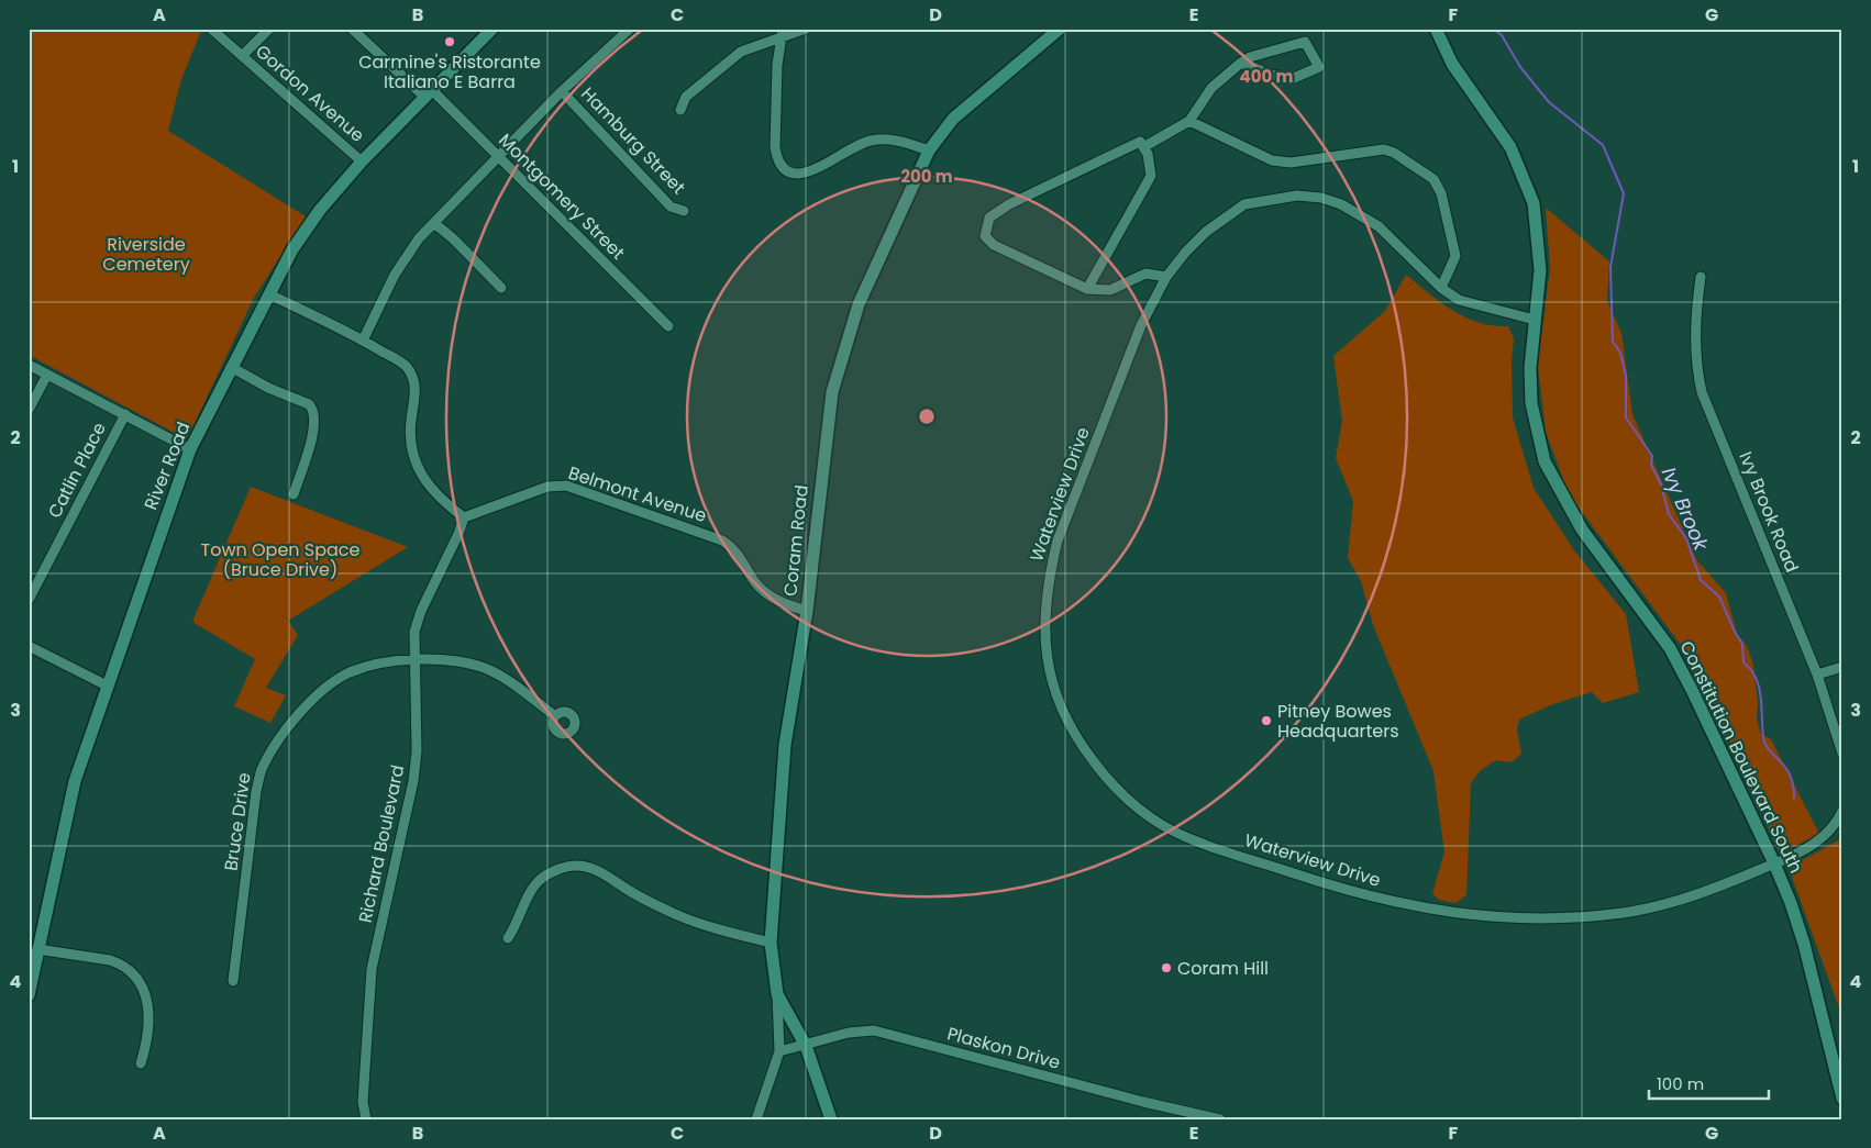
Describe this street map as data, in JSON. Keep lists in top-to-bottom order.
{
  "streets": {
    "main road": ["River Road", "Coram Road", "Constitution Boulevard South"],
    "street": [
      "Gordon Avenue",
      "Hamburg Street",
      "Montgomery Street",
      "Catlin Place",
      "Belmont Avenue",
      "Waterview Drive",
      "Ivy Brook Road",
      "Bruce Drive",
      "Richard Boulevard",
      "Plaskon Drive"
    ]
  },
  "crossings": [
    ["Gordon Avenue", "River Road"],
    ["Montgomery Street", "River Road"],
    ["Belmont Avenue", "Coram Road"],
    ["Belmont Avenue", "Richard Boulevard"],
    ["Waterview Drive", "Constitution Boulevard South"],
    ["Coram Road", "Plaskon Drive"],
    ["Bruce Drive", "Richard Boulevard"]
  ],
  "water": ["Ivy Brook"],
  "parks": ["Riverside Cemetery", "Town Open Space (Bruce Drive)"],
  "places": ["Carmine's Ristorante Italiano E Barra", "Pitney Bowes Headquarters", "Coram Hill"],
  "scale_bar": "100 m",
  "grid": {
    "columns": [
      "A",
      "B",
      "C",
      "D",
      "E",
      "F",
      "G"
    ],
    "rows": [
      "1",
      "2",
      "3",
      "4"
    ]
  },
  "rings": ["400 m", "200 m"]
}
